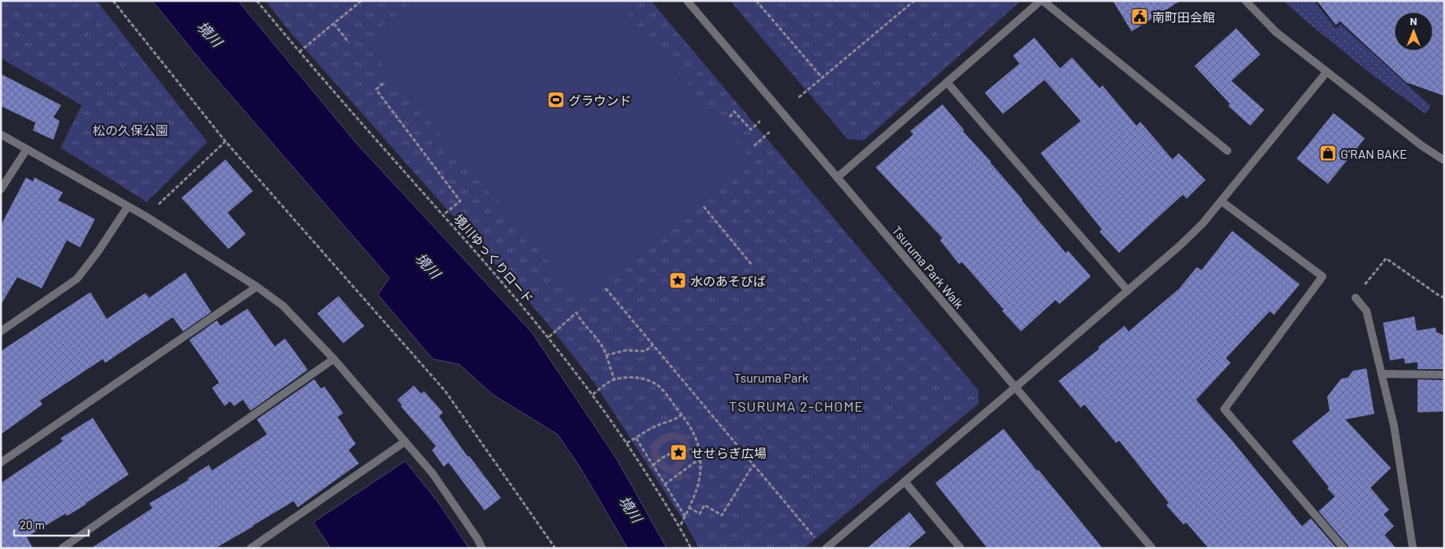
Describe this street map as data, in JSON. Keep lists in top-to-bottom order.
{
  "streets": {
    "street": ["Tsuruma Park Walk"],
    "path": ["境川ゆっくりロード"]
  },
  "districts": ["TSURUMA 2-CHOME"],
  "water": ["境川"],
  "parks": ["松の久保公園", "Tsuruma Park"],
  "places": {
    "public building": ["南町田会館"],
    "sports": ["グラウンド"],
    "shop": ["G'RAN BAKE"],
    "place": ["水のあそびば", "せせらぎ広場"]
  },
  "scale_bar": "20 m",
  "north": "top"
}
